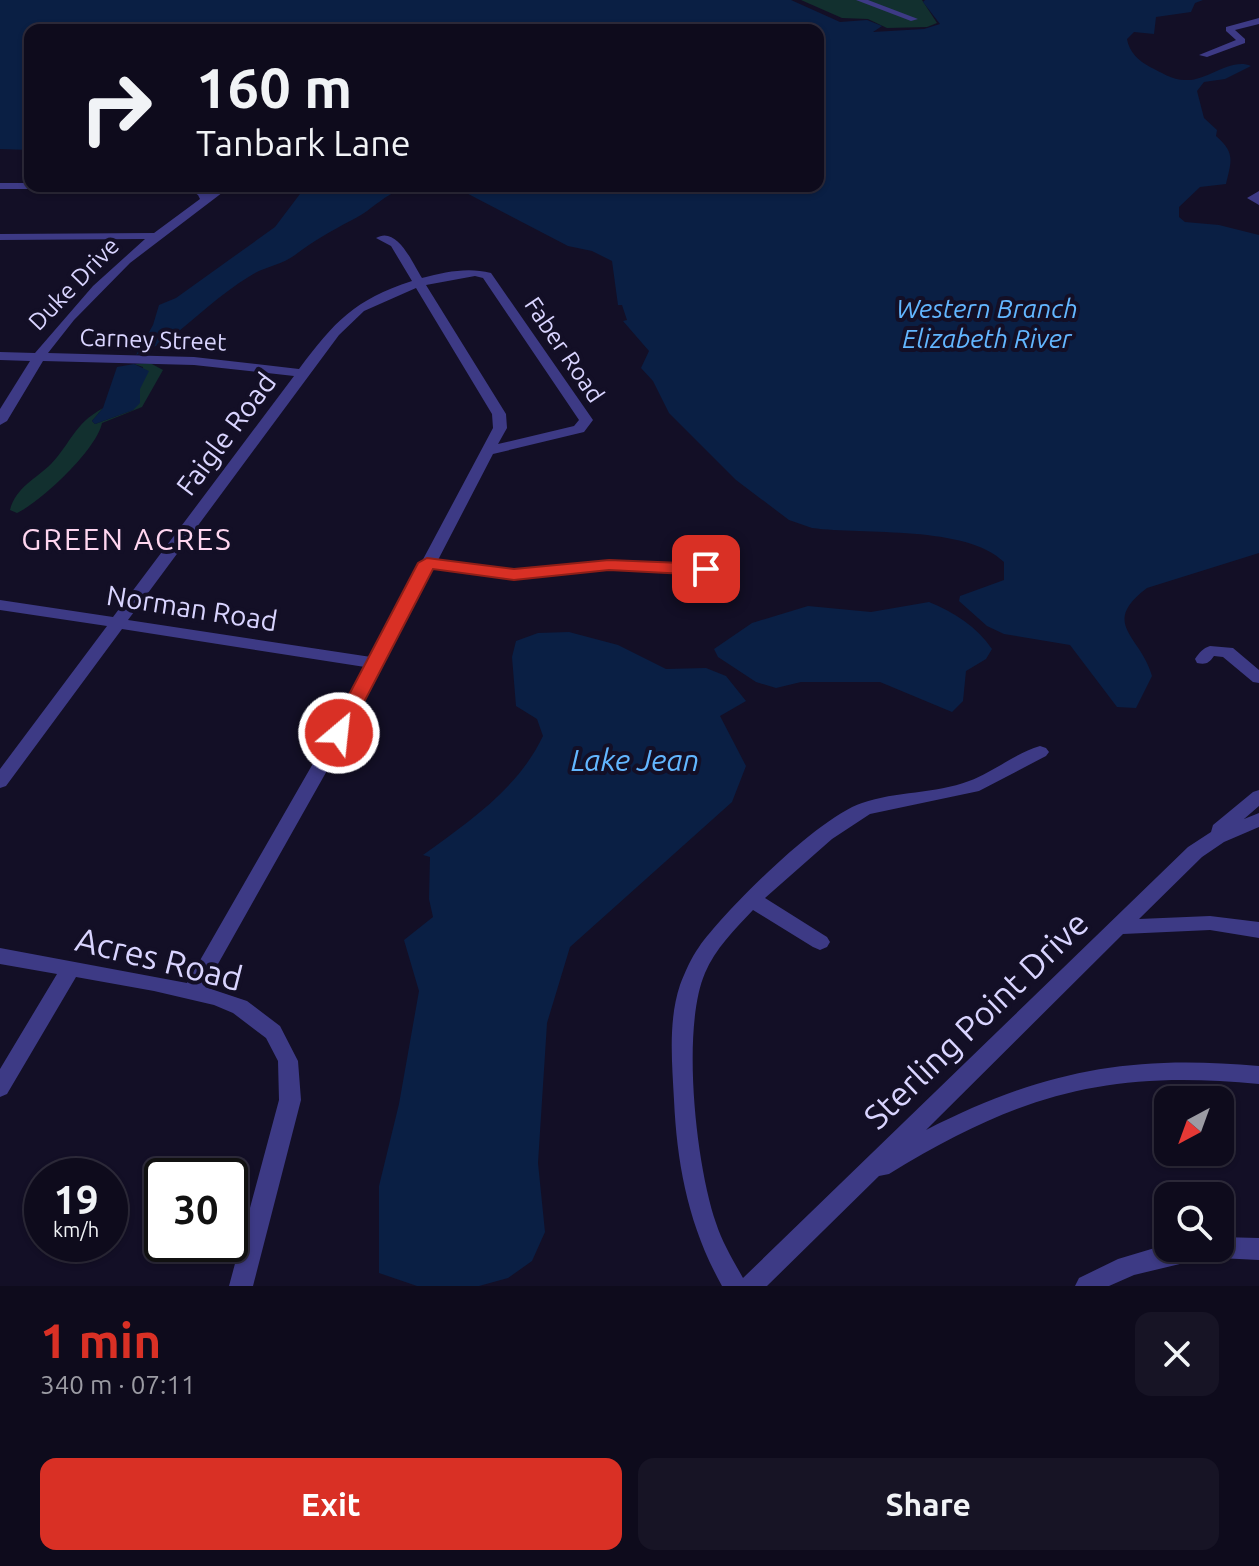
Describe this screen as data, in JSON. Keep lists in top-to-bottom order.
{
  "streets": {
    "street": [
      "Duke Drive",
      "Carney Street",
      "Faber Road",
      "Faigle Road",
      "Norman Road",
      "Acres Road",
      "Sterling Point Drive"
    ]
  },
  "crossings": [
    ["Duke Drive", "Carney Street"],
    ["Carney Street", "Faigle Road"],
    ["Faber Road", "Faigle Road"],
    ["Faigle Road", "Norman Road"]
  ],
  "districts": ["GREEN ACRES"],
  "water": ["Western Branch Elizabeth River", "Lake Jean"],
  "north": "bottom left",
  "page": {
    "turn": ["160 m", "Tanbark Lane"],
    "speed": "19 km/h",
    "limit": "30",
    "heading": ["1 min", "340 m · 07:11"],
    "buttons": ["Exit", "Share"]
  }
}
